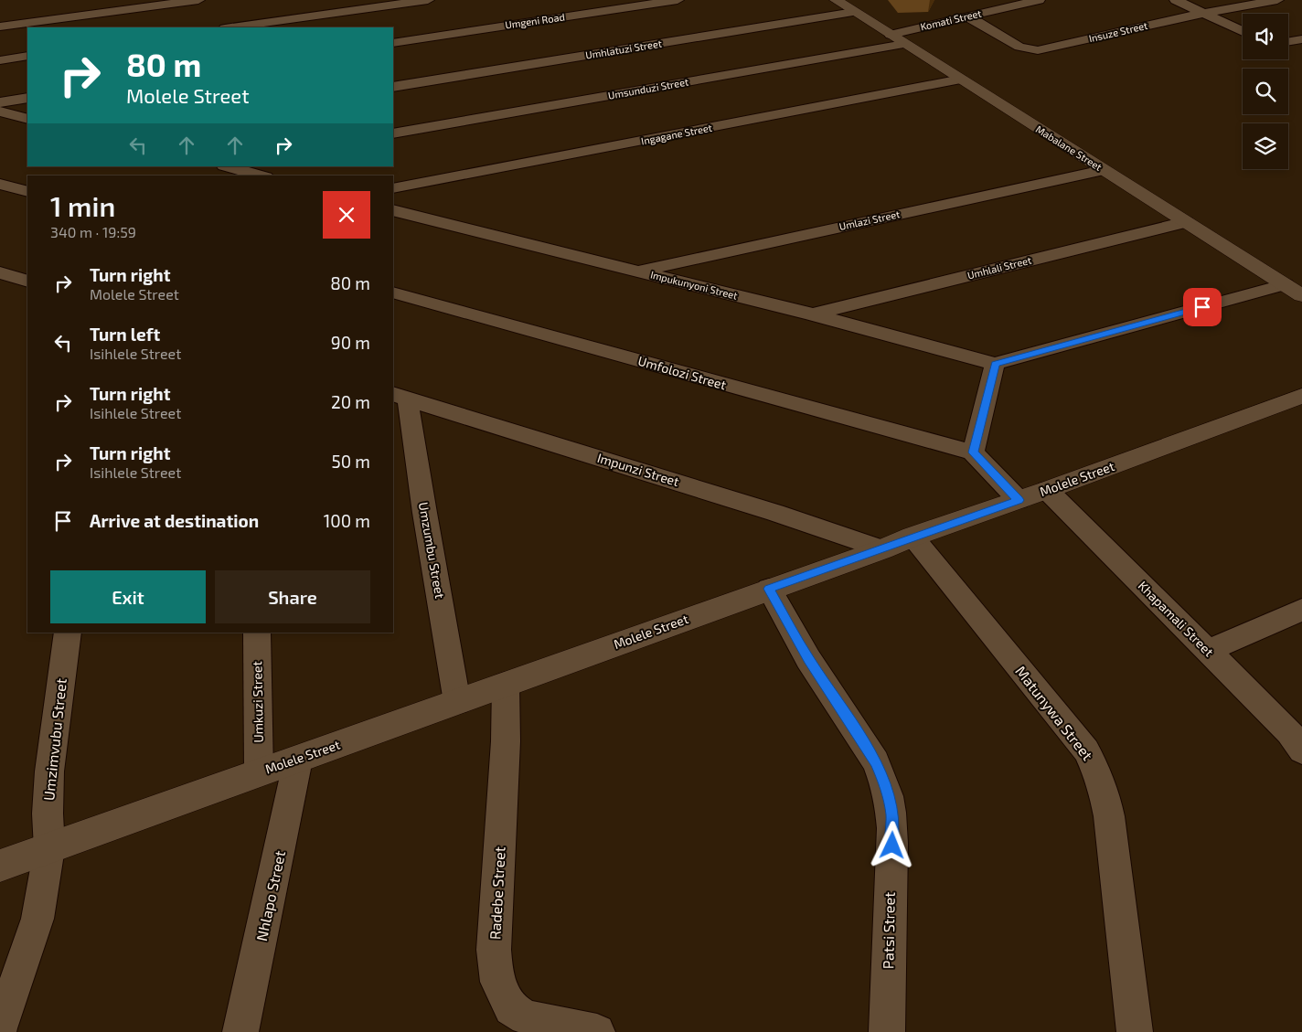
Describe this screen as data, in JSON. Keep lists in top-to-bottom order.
{
  "streets": {
    "street": [
      "Komati Street",
      "Umgeni Road",
      "Insuze Street",
      "Umhlatuzi Street",
      "Umsunduzi Street",
      "Ingagane Street",
      "Mabalane Street",
      "Umlazi Street",
      "Umhlali Street",
      "Impukunyoni Street",
      "Umfolozi Street",
      "Impunzi Street",
      "Molele Street",
      "Umzumbu Street",
      "Khapamali Street",
      "Umkuzi Street",
      "Matunywa Street",
      "Umzimvubu Street",
      "Radebe Street",
      "Nhlapo Street",
      "Patsi Street"
    ]
  },
  "crossings": [
    ["Komati Street", "Insuze Street"],
    ["Komati Street", "Mabalane Street"],
    ["Umhlatuzi Street", "Mabalane Street"],
    ["Umsunduzi Street", "Mabalane Street"],
    ["Ingagane Street", "Mabalane Street"],
    ["Mabalane Street", "Umlazi Street"],
    ["Mabalane Street", "Umhlali Street"],
    ["Umlazi Street", "Impukunyoni Street"],
    ["Umhlali Street", "Impukunyoni Street"],
    ["Impunzi Street", "Molele Street"],
    ["Impunzi Street", "Umzumbu Street"],
    ["Molele Street", "Umzumbu Street"],
    ["Molele Street", "Khapamali Street"],
    ["Molele Street", "Umkuzi Street"],
    ["Molele Street", "Matunywa Street"],
    ["Molele Street", "Umzimvubu Street"],
    ["Molele Street", "Radebe Street"],
    ["Molele Street", "Nhlapo Street"],
    ["Molele Street", "Patsi Street"]
  ],
  "page": {
    "turn": ["80 m", "Molele Street"],
    "heading": ["1 min", "340 m · 19:59"],
    "list": [
      {
        "name": "Turn right",
        "note": "Molele Street",
        "value": "80 m"
      },
      {
        "name": "Turn left",
        "note": "Isihlele Street",
        "value": "90 m"
      },
      {
        "name": "Turn right",
        "note": "Isihlele Street",
        "value": "20 m"
      },
      {
        "name": "Turn right",
        "note": "Isihlele Street",
        "value": "50 m"
      },
      {
        "name": "Arrive at destination",
        "value": "100 m"
      }
    ],
    "buttons": ["Exit", "Share"]
  }
}
